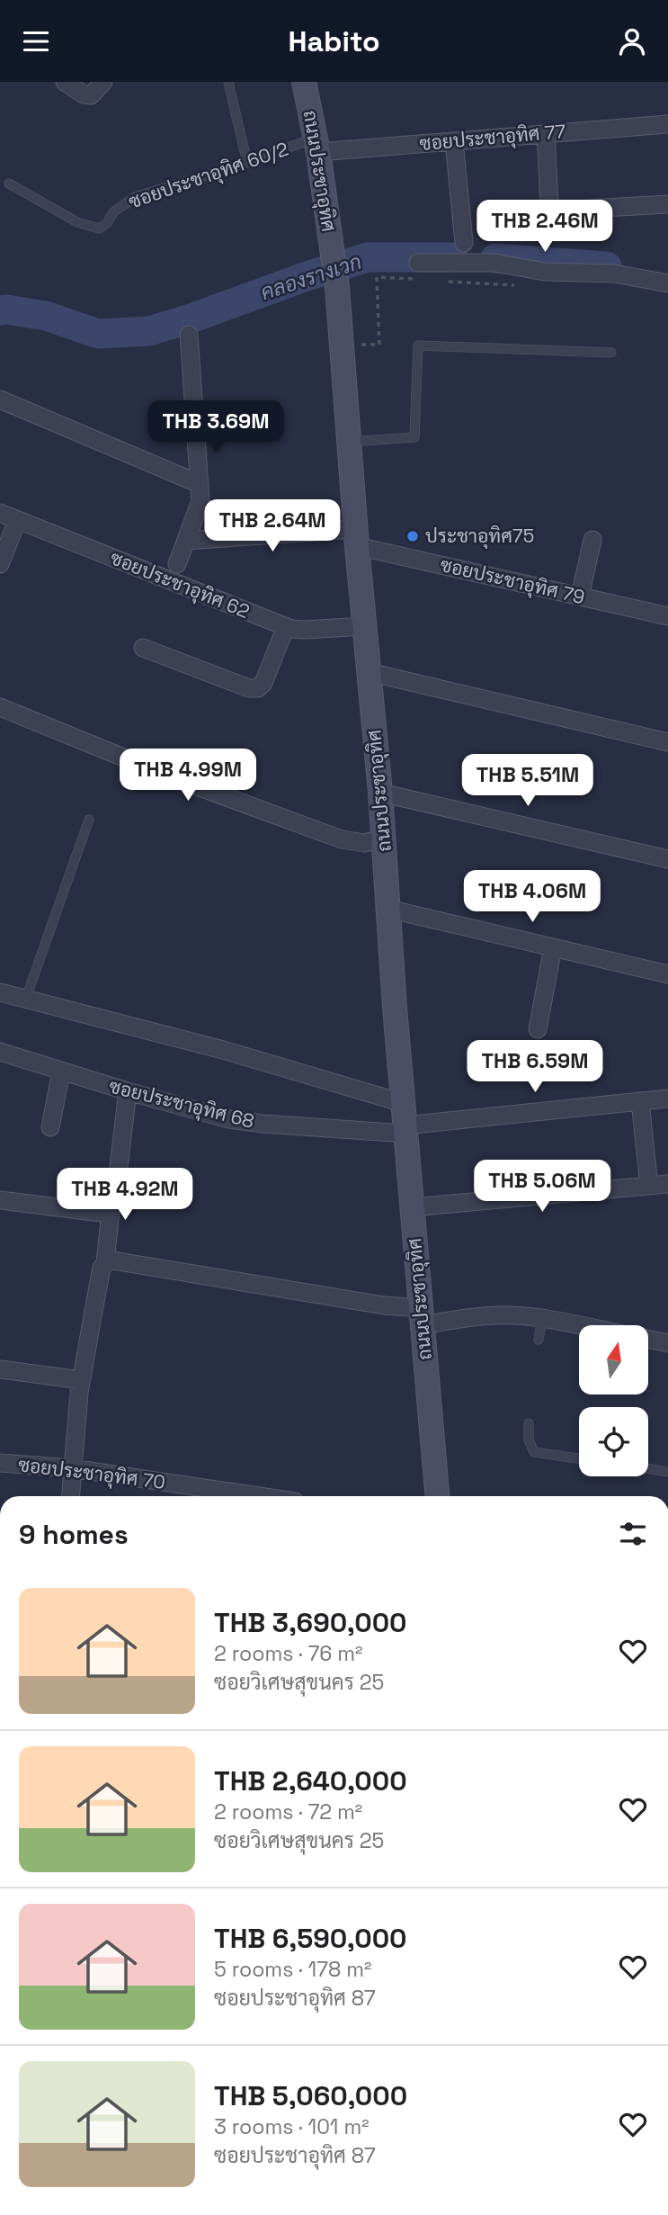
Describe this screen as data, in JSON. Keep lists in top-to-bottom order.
{
  "streets": {
    "main road": ["ถนนประชาอุทิศ"],
    "street": [
      "ซอยประชาอุทิศ 77",
      "ซอยประชาอุทิศ 79",
      "ซอยประชาอุทิศ 62",
      "ซอยประชาอุทิศ 68",
      "ซอยประชาอุทิศ 70"
    ],
    "lane": ["ซอยประชาอุทิศ 60/2"]
  },
  "crossings": [
    ["ซอยประชาอุทิศ 77", "ถนนประชาอุทิศ"],
    ["ซอยประชาอุทิศ 77", "ซอยประชาอุทิศ 60/2"],
    ["ถนนประชาอุทิศ", "ซอยประชาอุทิศ 60/2"],
    ["ถนนประชาอุทิศ", "ซอยประชาอุทิศ 79"],
    ["ถนนประชาอุทิศ", "ซอยประชาอุทิศ 62"],
    ["ถนนประชาอุทิศ", "ซอยประชาอุทิศ 68"]
  ],
  "water": ["คลองรางเวก"],
  "places": ["ประชาอุทิศ75"],
  "north": "top",
  "page": {
    "header": "Habito",
    "price": [
      "THB 2.46M",
      "THB 3.69M",
      "THB 2.64M",
      "THB 4.99M",
      "THB 5.51M",
      "THB 4.06M",
      "THB 6.59M",
      "THB 5.06M",
      "THB 4.92M"
    ],
    "heading": "9 homes",
    "list": [
      {
        "name": "THB 3,690,000",
        "note": "2 rooms · 76 m² · ซอยวิเศษสุขนคร 25"
      },
      {
        "name": "THB 2,640,000",
        "note": "2 rooms · 72 m² · ซอยวิเศษสุขนคร 25"
      },
      {
        "name": "THB 6,590,000",
        "note": "5 rooms · 178 m² · ซอยประชาอุทิศ 87"
      },
      {
        "name": "THB 5,060,000",
        "note": "3 rooms · 101 m² · ซอยประชาอุทิศ 87"
      }
    ]
  }
}
